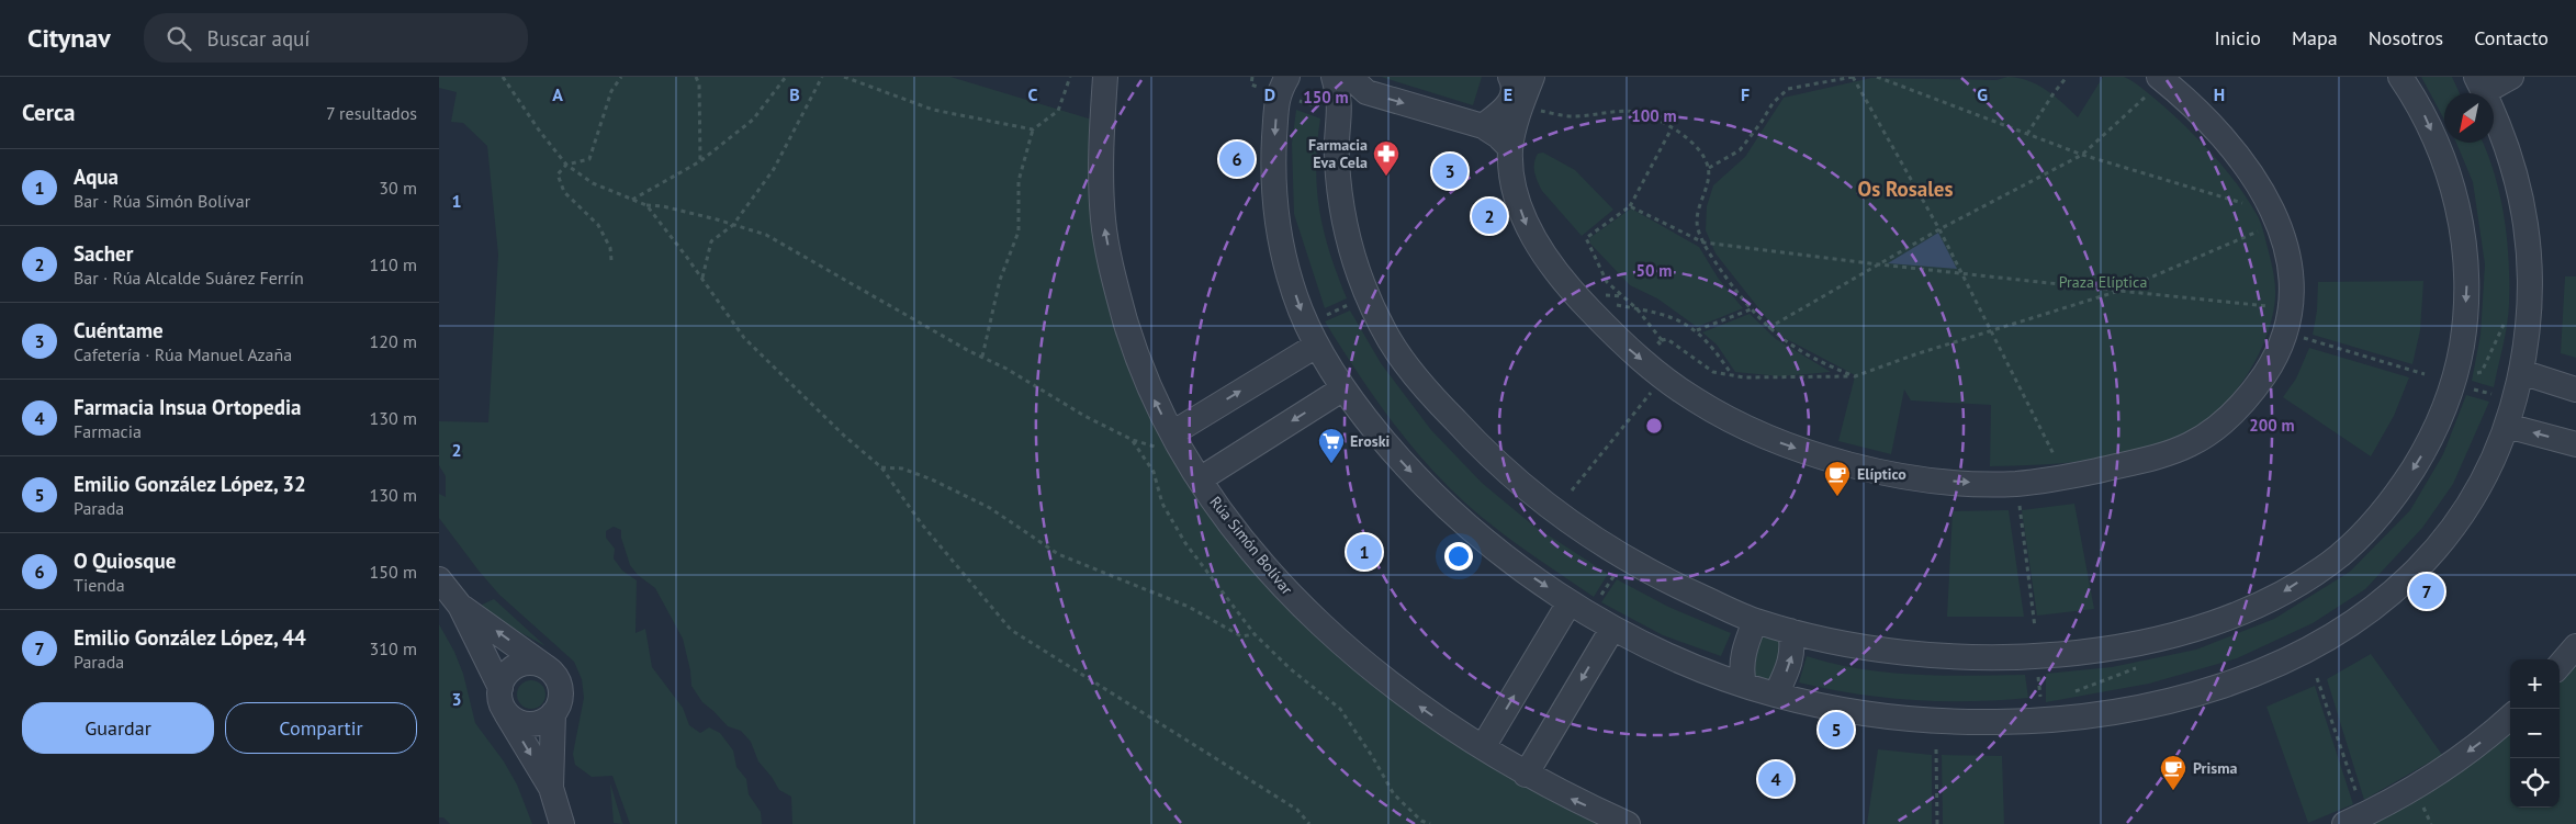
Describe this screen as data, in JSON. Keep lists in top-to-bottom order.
{
  "streets": {
    "street": ["Rúa Simón Bolívar"]
  },
  "districts": ["Os Rosales"],
  "parks": ["Praza Elíptica"],
  "places": {
    "pharmacy": ["Farmacia Eva Cela"],
    "supermarket": ["Eroski"],
    "cafe": ["Elíptico", "Prisma"]
  },
  "north": "bottom left",
  "page": {
    "header": "Citynav",
    "search": "Buscar aquí",
    "nav": [
      "Inicio",
      "Mapa",
      "Nosotros",
      "Contacto"
    ],
    "heading": ["Cerca", "7 resultados"],
    "pins": [
      "6",
      "3",
      "2",
      "1",
      "7",
      "5",
      "4"
    ],
    "list": [
      {
        "mark": "1",
        "name": "Aqua",
        "note": "Bar · Rúa Simón Bolívar",
        "value": "30 m"
      },
      {
        "mark": "2",
        "name": "Sacher",
        "note": "Bar · Rúa Alcalde Suárez Ferrín",
        "value": "110 m"
      },
      {
        "mark": "3",
        "name": "Cuéntame",
        "note": "Cafetería · Rúa Manuel Azaña",
        "value": "120 m"
      },
      {
        "mark": "4",
        "name": "Farmacia Insua Ortopedia",
        "note": "Farmacia",
        "value": "130 m"
      },
      {
        "mark": "5",
        "name": "Emilio González López, 32",
        "note": "Parada",
        "value": "130 m"
      },
      {
        "mark": "6",
        "name": "O Quiosque",
        "note": "Tienda",
        "value": "150 m"
      },
      {
        "mark": "7",
        "name": "Emilio González López, 44",
        "note": "Parada",
        "value": "310 m"
      }
    ],
    "map_buttons": ["+", "−"],
    "buttons": ["Guardar", "Compartir"]
  },
  "grid": {
    "columns": [
      "A",
      "B",
      "C",
      "D",
      "E",
      "F",
      "G",
      "H"
    ],
    "rows": ["1", "2", "3"]
  },
  "rings": [
    "150 m",
    "100 m",
    "50 m",
    "200 m"
  ]
}
